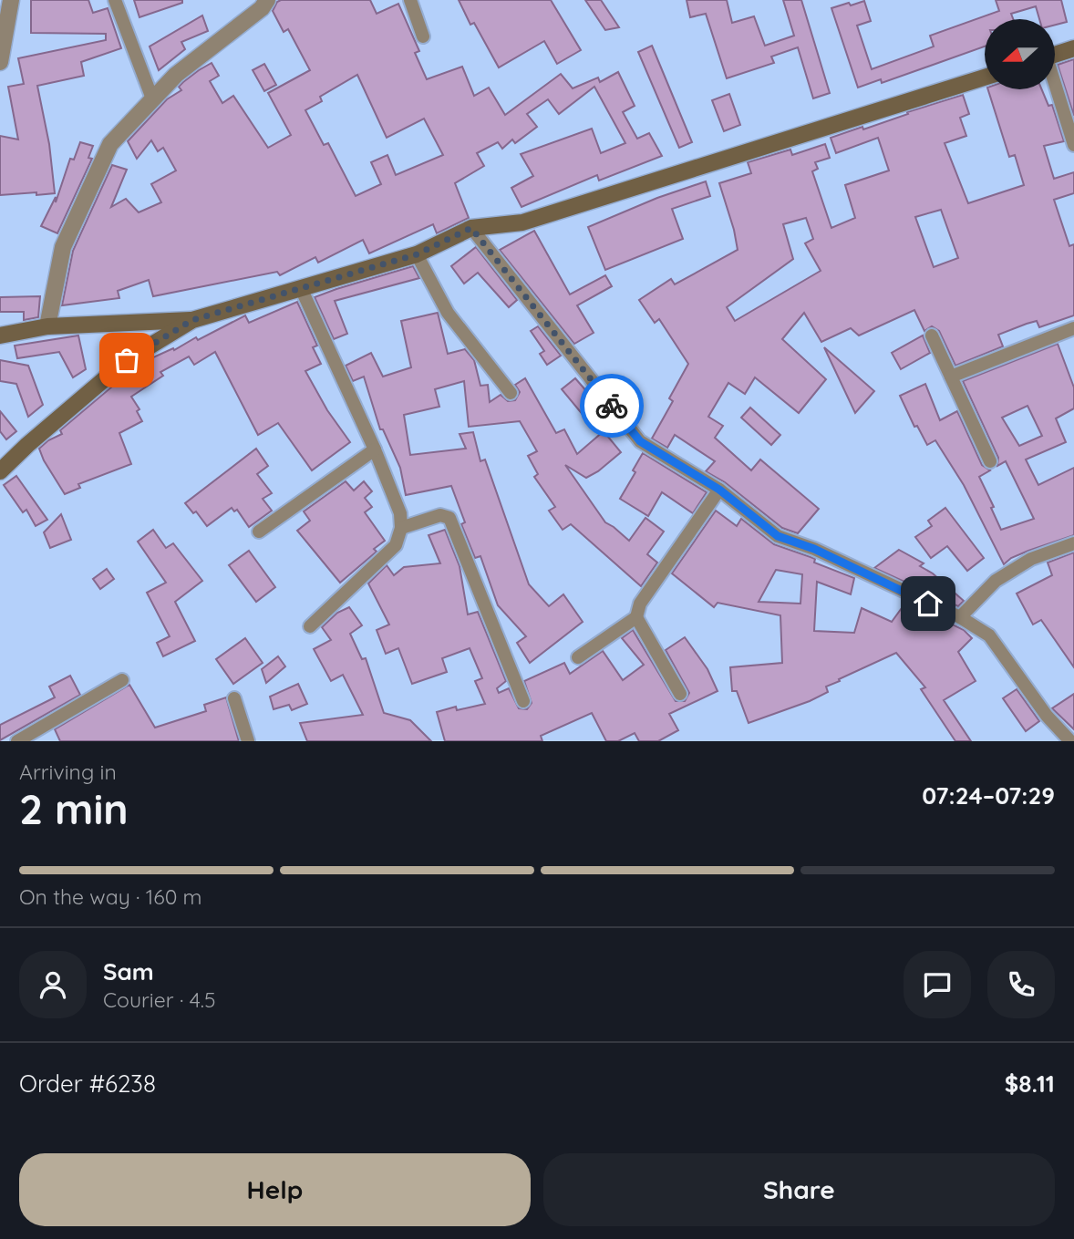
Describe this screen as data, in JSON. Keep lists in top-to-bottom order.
{
  "north": "left",
  "page": {
    "heading": ["2 min", "Arriving in", "07:24–07:29"],
    "panel": [
      "Sam",
      "Courier · 4.5",
      "Order #6238",
      "$8.11"
    ],
    "bar": "On the way · 160 m",
    "buttons": ["Help", "Share"]
  }
}
